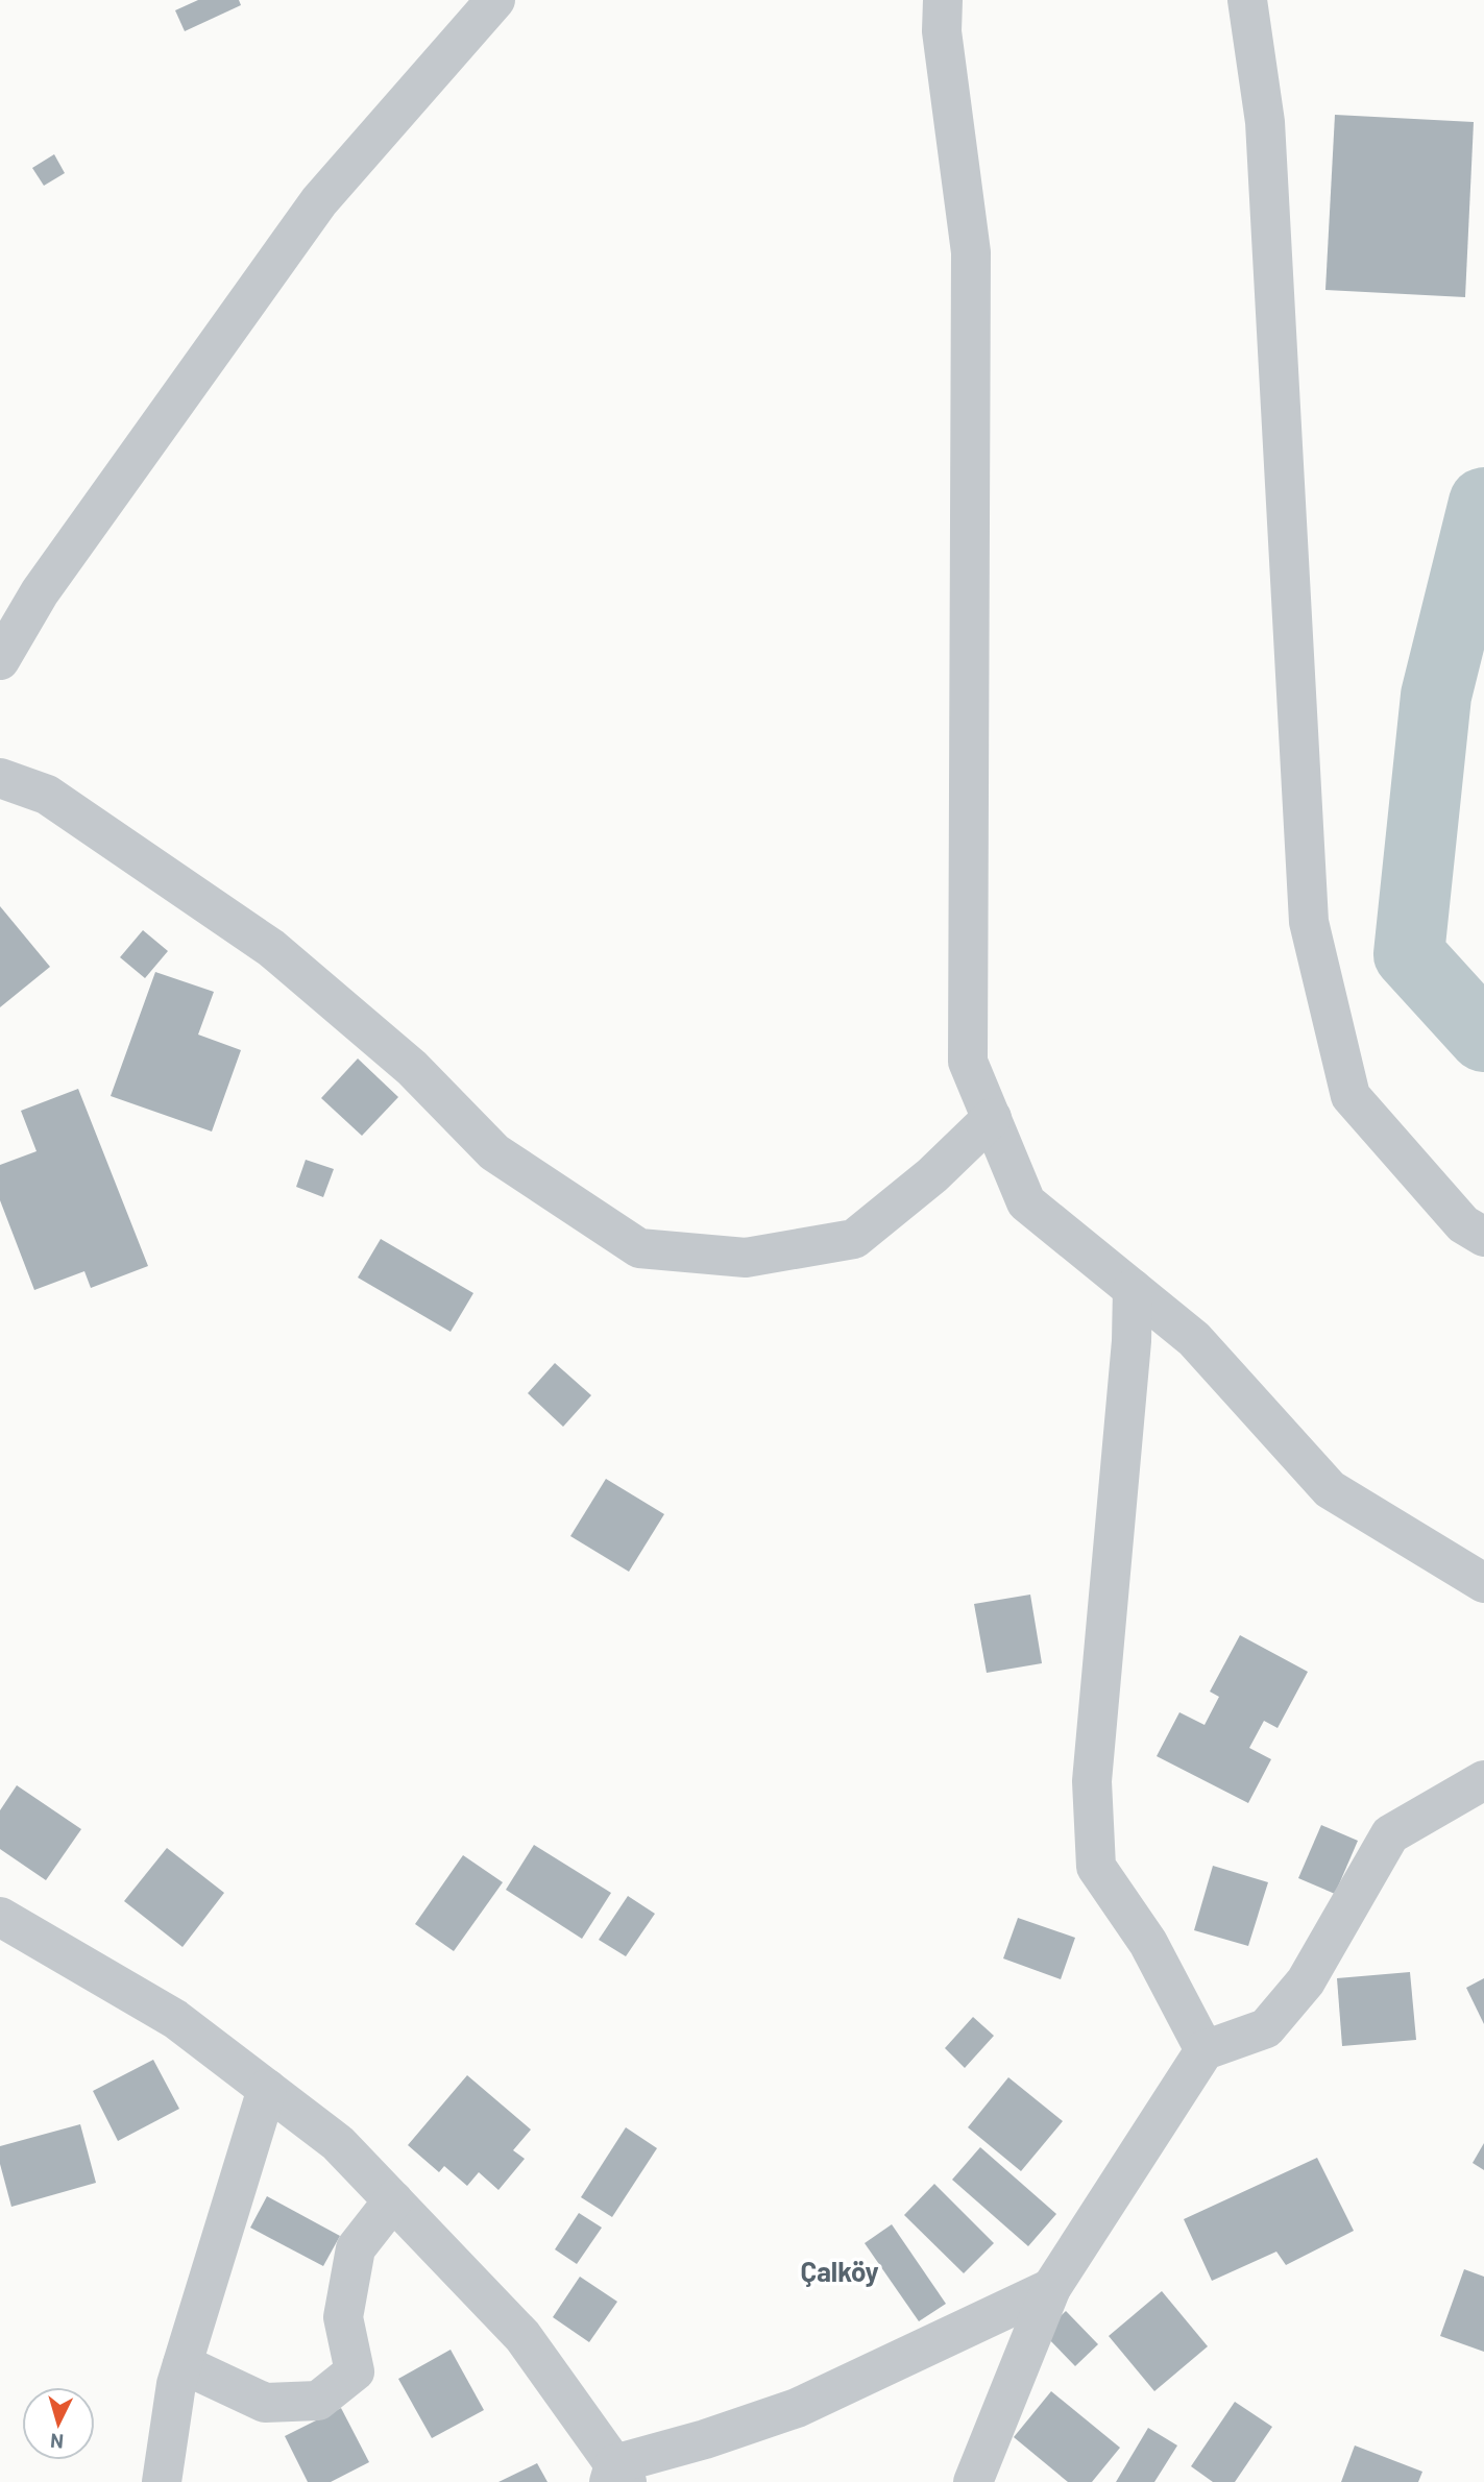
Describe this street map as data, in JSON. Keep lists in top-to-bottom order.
{
  "districts": ["Çalköy"],
  "north": "bottom"
}
